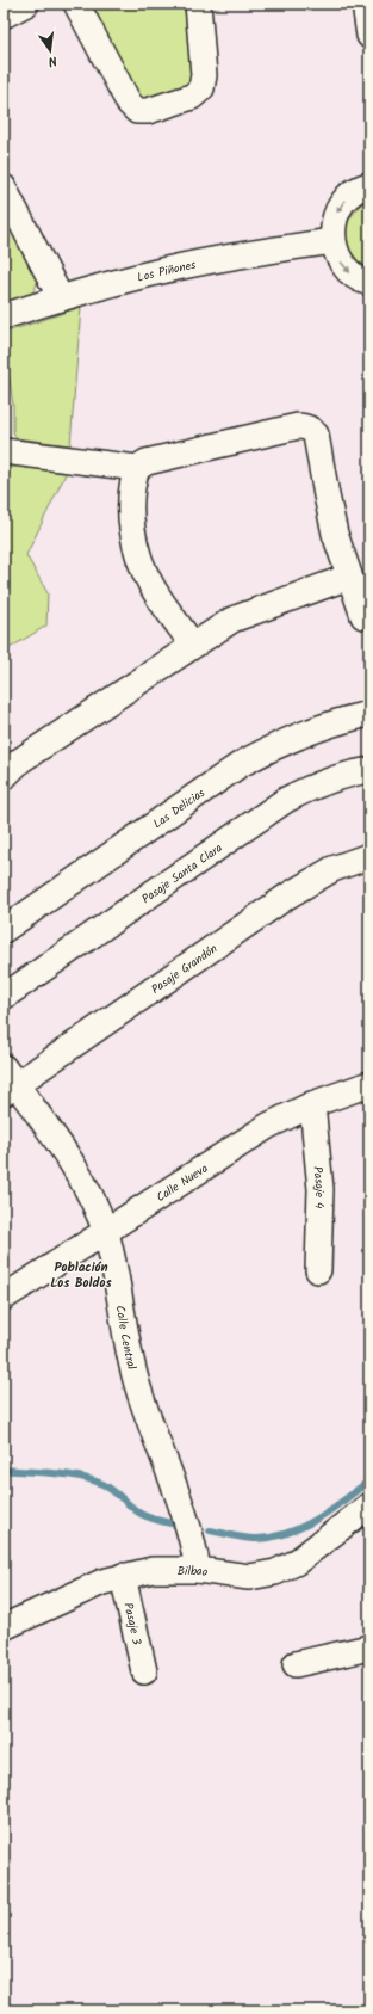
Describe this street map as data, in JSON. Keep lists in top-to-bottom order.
{
  "streets": {
    "street": [
      "Los Piñones",
      "Las Delicias",
      "Pasaje Santa Clara",
      "Pasaje Grandón",
      "Calle Nueva",
      "Pasaje 4",
      "Calle Central",
      "Bilbao",
      "Pasaje 3"
    ]
  },
  "crossings": [
    ["Pasaje Grandón", "Calle Central"],
    ["Calle Nueva", "Pasaje 4"],
    ["Calle Nueva", "Calle Central"],
    ["Calle Central", "Bilbao"],
    ["Bilbao", "Pasaje 3"]
  ],
  "districts": ["Población Los Boldos"],
  "north": "bottom"
}
